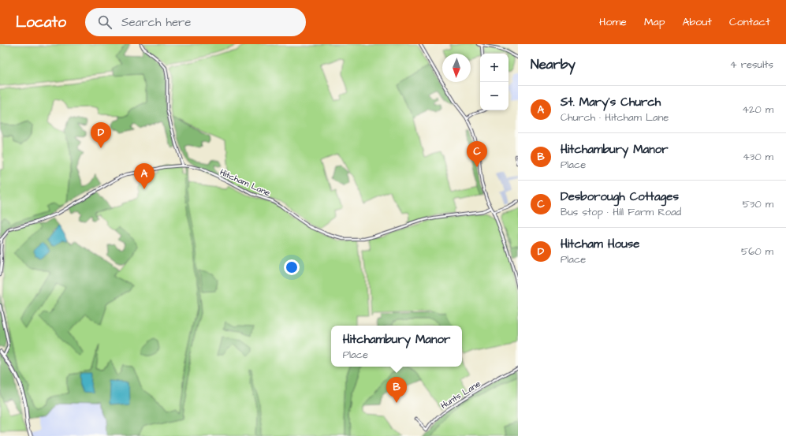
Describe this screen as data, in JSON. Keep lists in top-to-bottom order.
{
  "streets": {
    "street": ["Hitcham Lane", "Hunts Lane"]
  },
  "north": "bottom",
  "page": {
    "header": "Locato",
    "search": "Search here",
    "nav": [
      "Home",
      "Map",
      "About",
      "Contact"
    ],
    "heading": ["Nearby", "4 results"],
    "map_buttons": ["+", "−"],
    "list": [
      {
        "mark": "A",
        "name": "St. Mary's Church",
        "note": "Church · Hitcham Lane",
        "value": "420 m"
      },
      {
        "mark": "B",
        "name": "Hitchambury Manor",
        "note": "Place",
        "value": "430 m"
      },
      {
        "mark": "C",
        "name": "Desborough Cottages",
        "note": "Bus stop · Hill Farm Road",
        "value": "530 m"
      },
      {
        "mark": "D",
        "name": "Hitcham House",
        "note": "Place",
        "value": "560 m"
      }
    ],
    "pins": [
      "D",
      "C",
      "A",
      "B"
    ],
    "popup": ["Hitchambury Manor", "Place"]
  }
}
